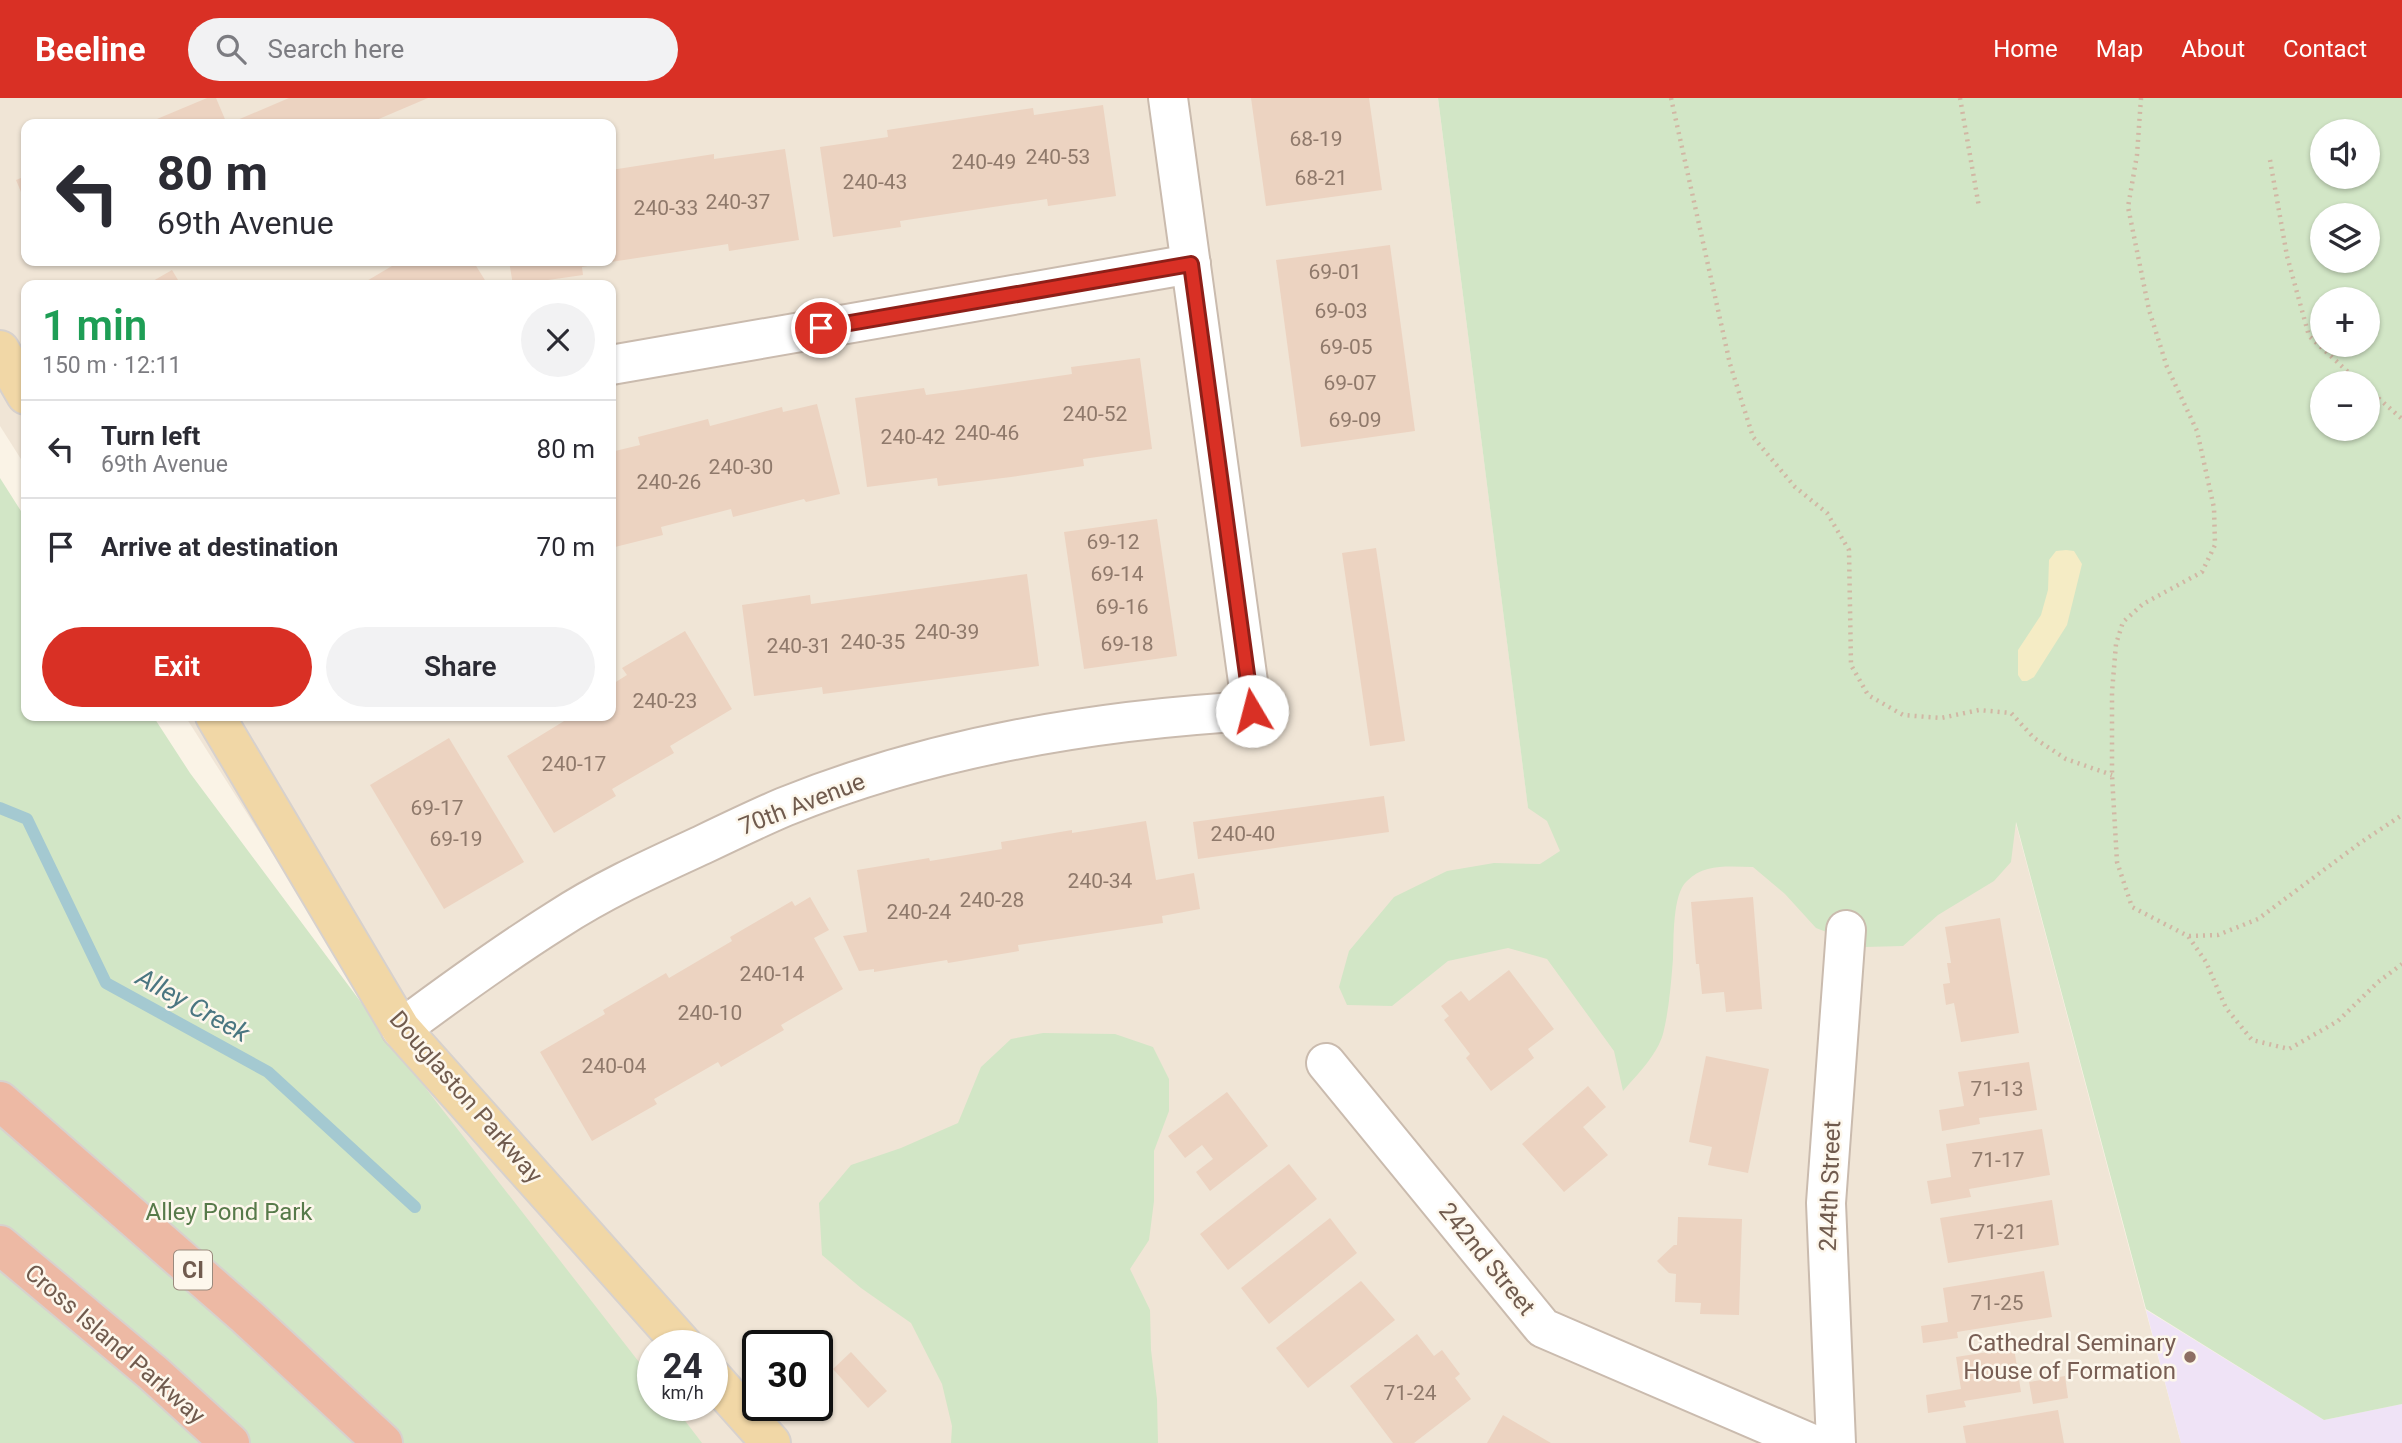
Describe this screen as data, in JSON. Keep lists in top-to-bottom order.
{
  "streets": {
    "highway": ["CI", "Cross Island Parkway"],
    "main road": ["Douglaston Parkway"],
    "street": ["70th Avenue", "244th Street", "242nd Street"]
  },
  "crossings": [
    ["70th Avenue", "Douglaston Parkway"]
  ],
  "water": ["Alley Creek"],
  "parks": ["Alley Pond Park"],
  "places": ["Cathedral Seminary House of Formation"],
  "house_numbers": [
    "68-19",
    "240-53",
    "240-49",
    "68-21",
    "240-43",
    "240-37",
    "240-33",
    "69-01",
    "69-03",
    "69-05",
    "69-07",
    "240-52",
    "69-09",
    "240-46",
    "240-42",
    "240-30",
    "240-26",
    "69-12",
    "69-14",
    "69-16",
    "240-39",
    "240-35",
    "69-18",
    "240-31",
    "240-23",
    "240-17",
    "69-17",
    "240-40",
    "69-19",
    "240-34",
    "240-28",
    "240-24",
    "240-14",
    "240-10",
    "240-04",
    "71-13",
    "71-17",
    "71-21",
    "71-25",
    "71-24"
  ],
  "page": {
    "header": "Beeline",
    "search": "Search here",
    "nav": [
      "Home",
      "Map",
      "About",
      "Contact"
    ],
    "map_buttons": ["+", "−"],
    "turn": ["80 m", "69th Avenue"],
    "heading": ["1 min", "150 m · 12:11"],
    "list": [
      {
        "name": "Turn left",
        "note": "69th Avenue",
        "value": "80 m"
      },
      {
        "name": "Arrive at destination",
        "value": "70 m"
      }
    ],
    "buttons": ["Exit", "Share"],
    "speed": "24 km/h",
    "limit": "30"
  }
}
